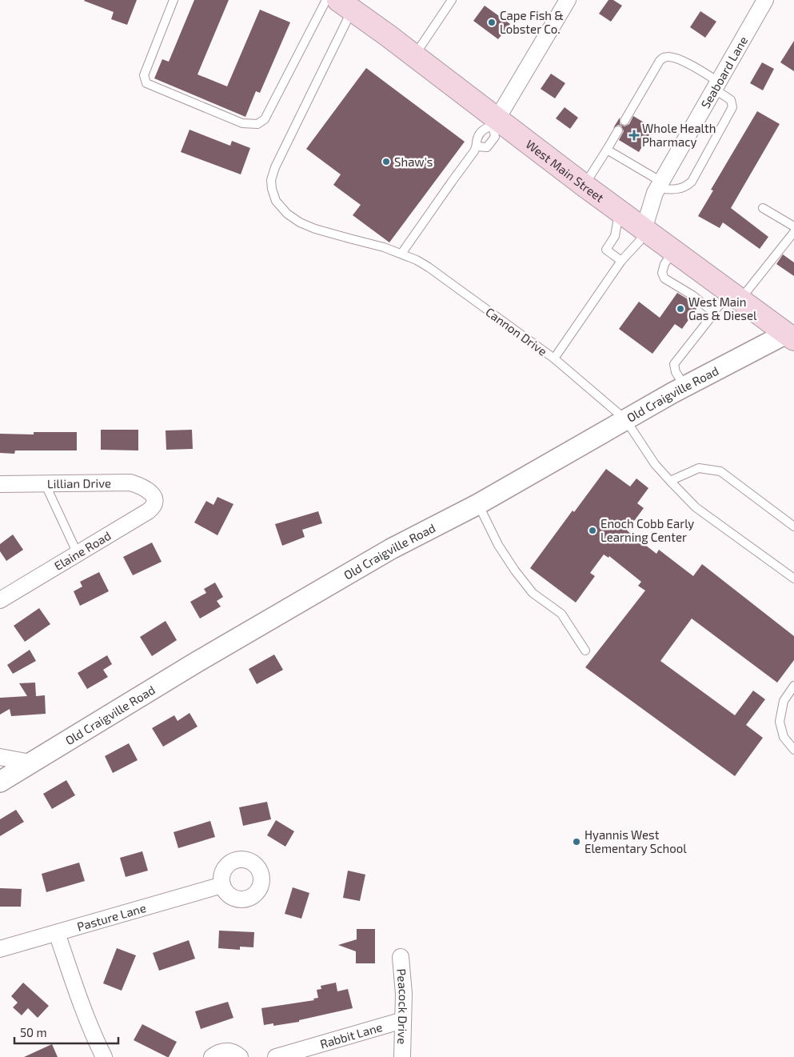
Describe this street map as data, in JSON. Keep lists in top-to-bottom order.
{
  "streets": {
    "main road": ["West Main Street"],
    "street": [
      "Seaboard Lane",
      "Old Craigville Road",
      "Lillian Drive",
      "Elaine Road",
      "Pasture Lane",
      "Peacock Drive",
      "Rabbit Lane"
    ],
    "lane": ["Cannon Drive"]
  },
  "crossings": [
    ["Seaboard Lane", "West Main Street"],
    ["West Main Street", "Cannon Drive"],
    ["West Main Street", "Old Craigville Road"],
    ["Cannon Drive", "Old Craigville Road"],
    ["Lillian Drive", "Elaine Road"],
    ["Peacock Drive", "Rabbit Lane"]
  ],
  "places": {
    "other": [
      "Cape Fish & Lobster Co.",
      "Shaw's",
      "West Main Gas & Diesel",
      "Enoch Cobb Early Learning Center",
      "Hyannis West Elementary School"
    ],
    "health": ["Whole Health Pharmacy"]
  },
  "scale_bar": "50 m"
}
